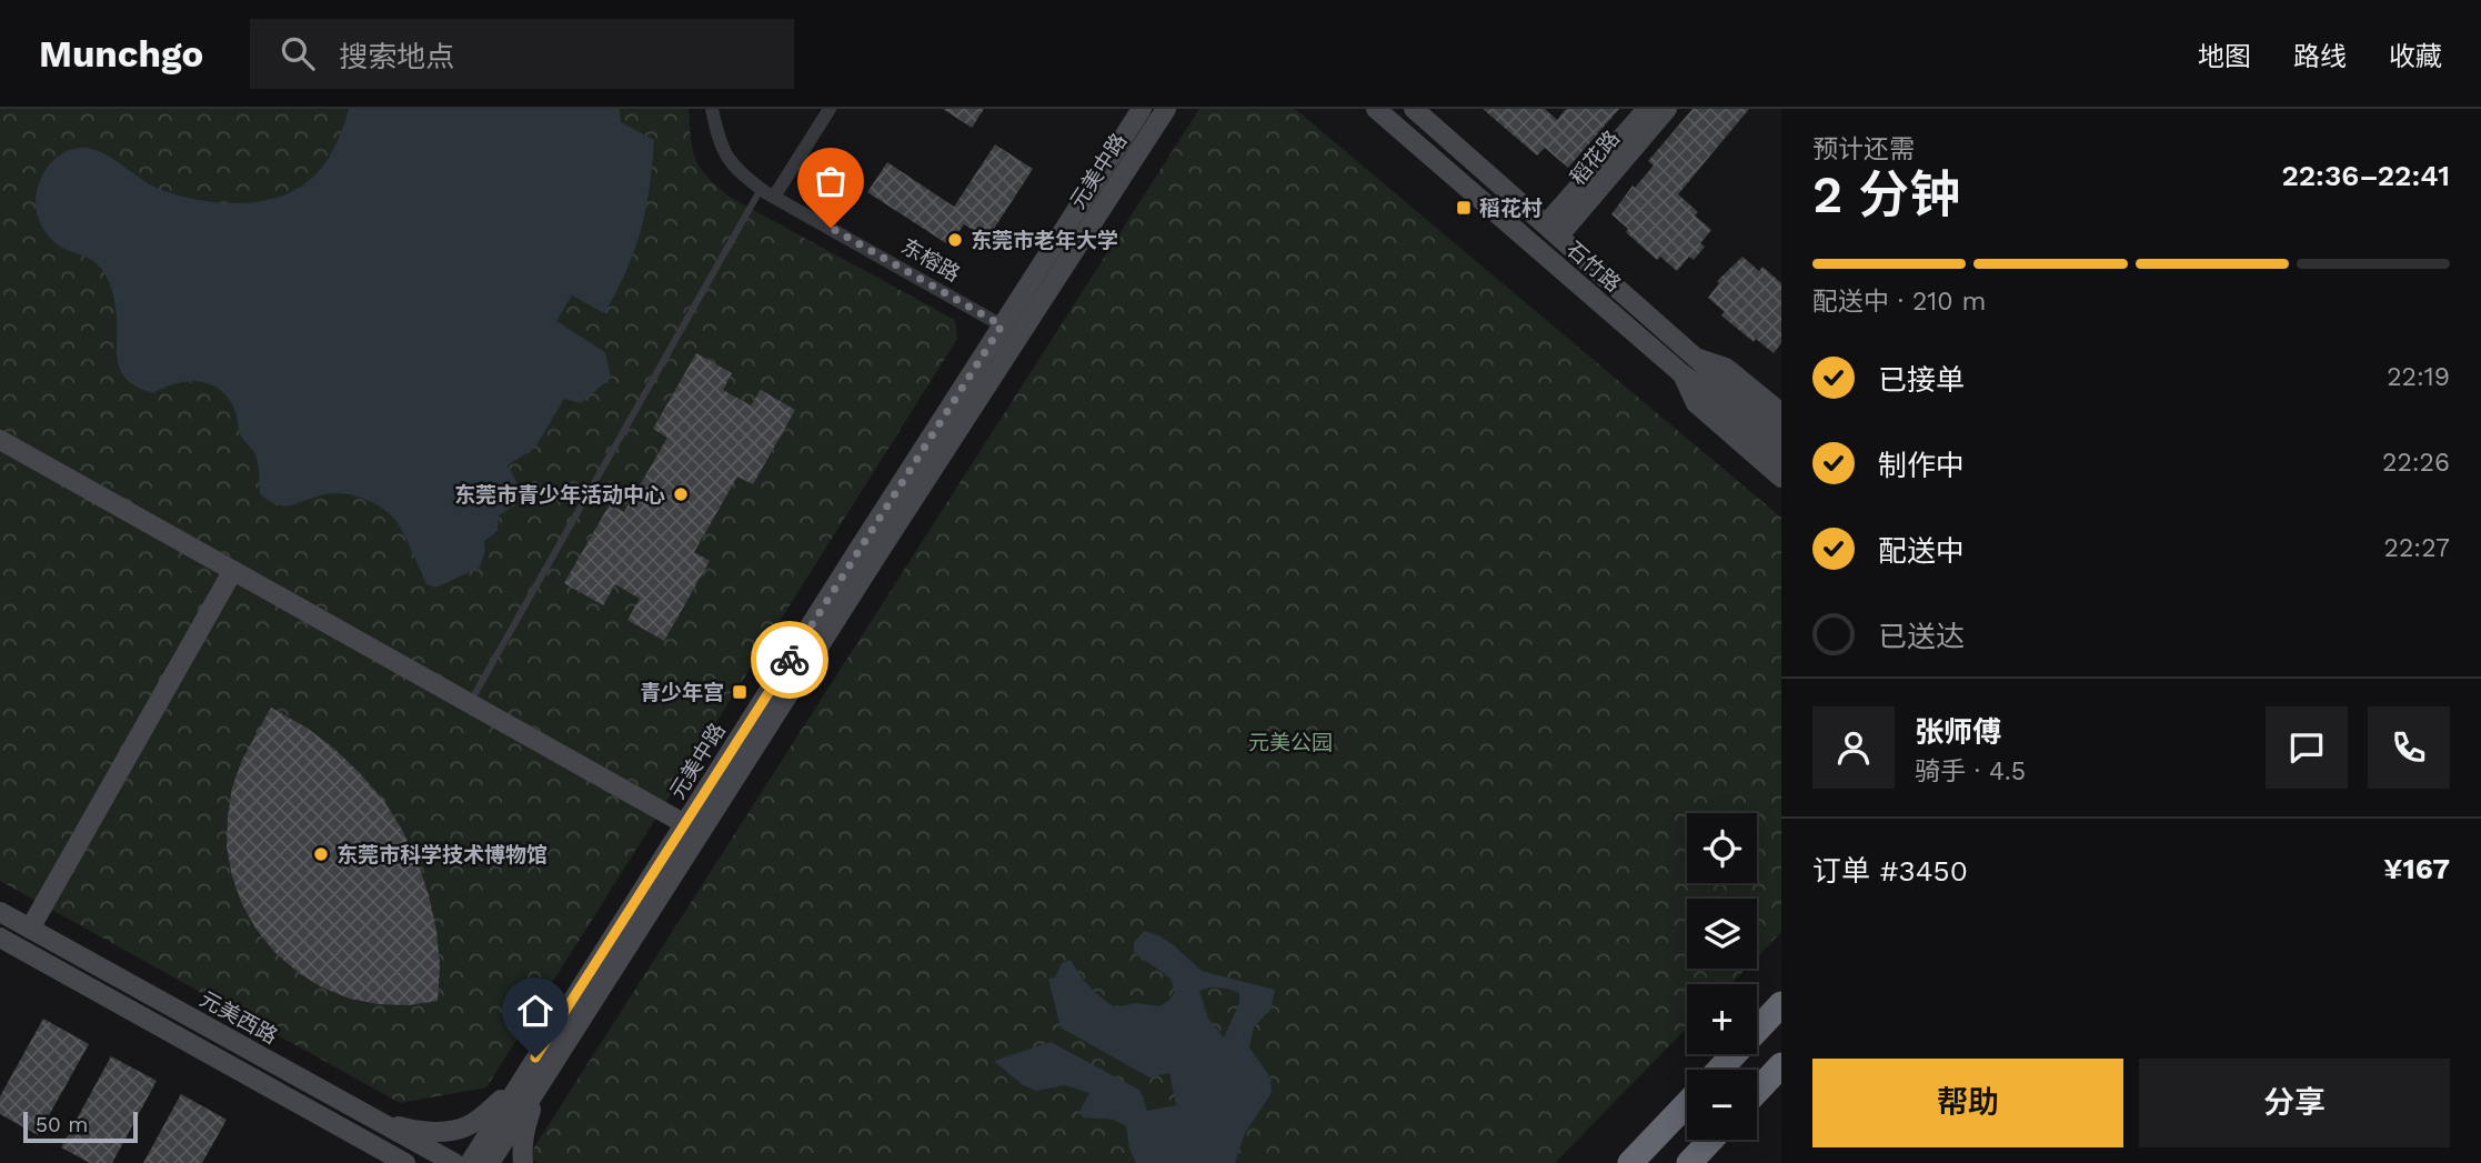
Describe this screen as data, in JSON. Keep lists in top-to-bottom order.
{
  "streets": {
    "street": [
      "稻花路",
      "元美中路",
      "东榕路",
      "石竹路",
      "元美西路"
    ]
  },
  "crossings": [
    ["稻花路", "石竹路"],
    ["元美中路", "东榕路"]
  ],
  "parks": ["元美公园"],
  "places": {
    "transit": ["稻花村", "青少年宫"],
    "other": ["东莞市老年大学", "东莞市青少年活动中心", "东莞市科学技术博物馆"]
  },
  "scale_bar": "50 m",
  "page": {
    "header": "Munchgo",
    "search": "搜索地点",
    "nav": ["地图", "路线", "收藏"],
    "heading": ["2 分钟", "预计还需", "22:36–22:41"],
    "panel": [
      "张师傅",
      "骑手 · 4.5",
      "订单 #3450",
      "¥167"
    ],
    "bar": "配送中 · 210 m",
    "list": [
      ["已接单", "22:19"],
      ["制作中", "22:26"],
      ["配送中", "22:27"],
      "已送达"
    ],
    "map_buttons": ["+", "−"],
    "buttons": ["帮助", "分享"],
    "scale": "50 m"
  }
}
